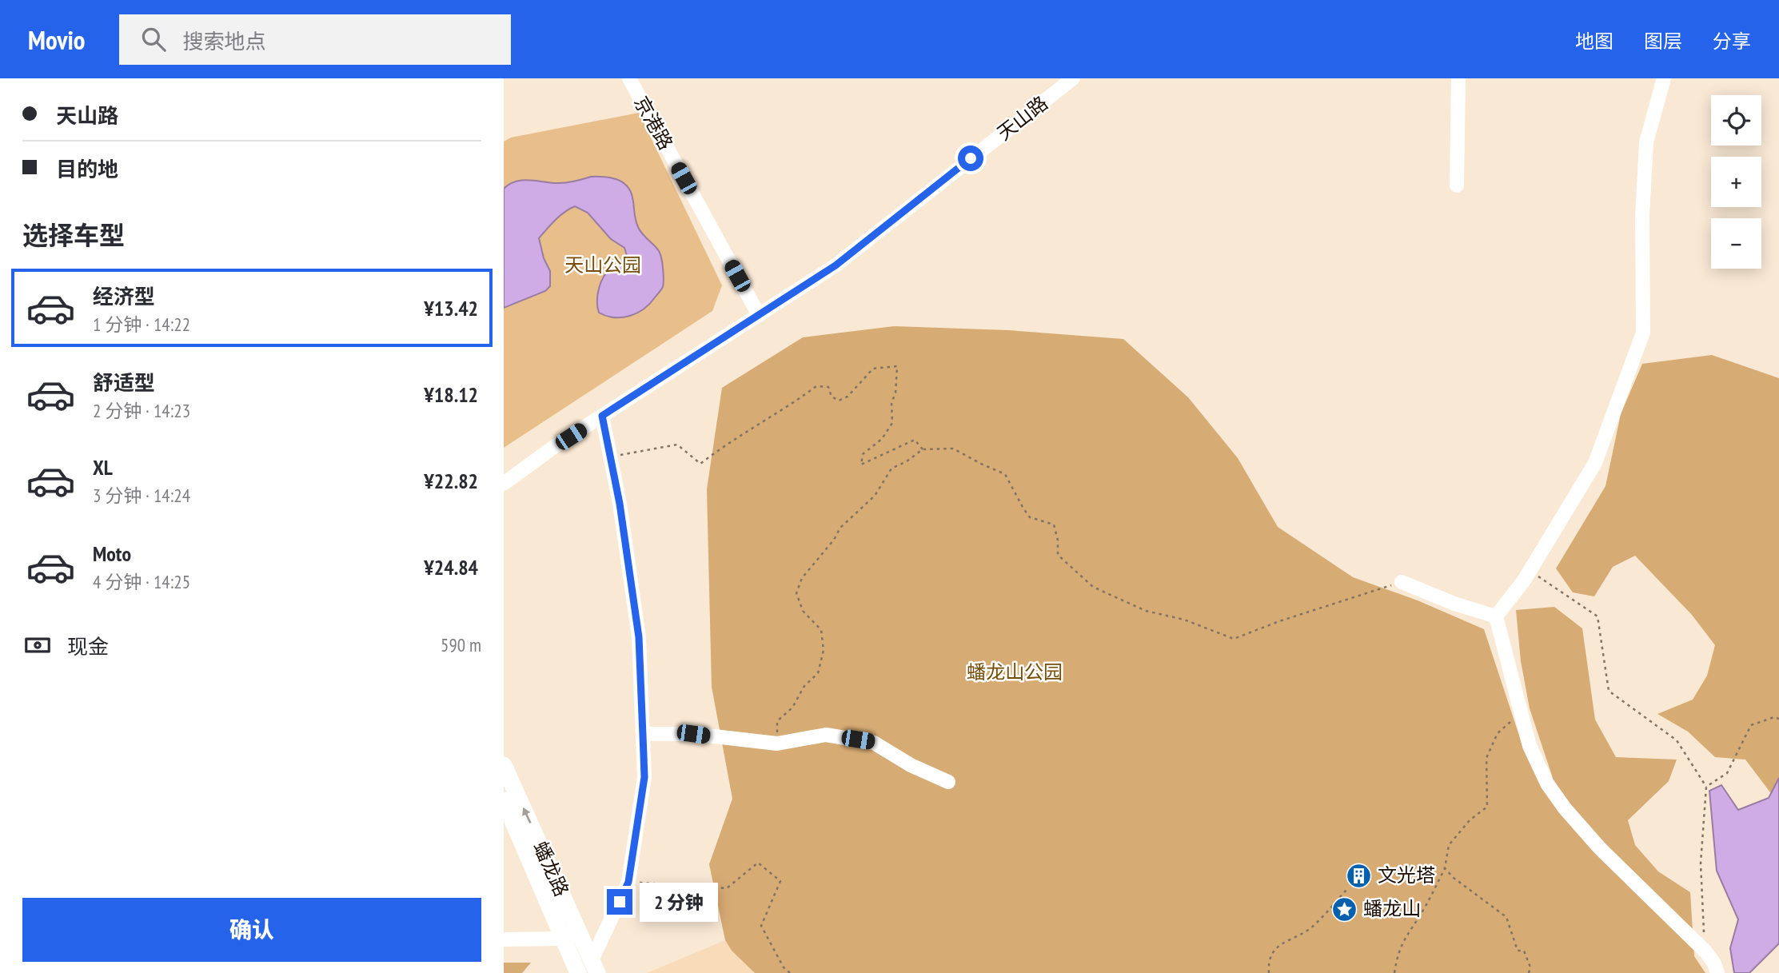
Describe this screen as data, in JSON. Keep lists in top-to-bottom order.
{
  "streets": {
    "main road": ["蟠龙路"],
    "street": ["天山路", "京港路"]
  },
  "crossings": [
    ["天山路", "京港路"]
  ],
  "parks": ["天山公园", "蟠龙山公园"],
  "places": {
    "building": ["文光塔"],
    "place": ["蟠龙山"]
  },
  "page": {
    "header": "Movio",
    "search": "搜索地点",
    "nav": ["地图", "图层", "分享"],
    "banner": ["天山路", "目的地"],
    "map_buttons": ["+", "−"],
    "heading": "选择车型",
    "list": [
      {
        "name": "经济型",
        "note": "1 分钟 · 14:22",
        "value": "¥13.42"
      },
      {
        "name": "舒适型",
        "note": "2 分钟 · 14:23",
        "value": "¥18.12"
      },
      {
        "name": "XL",
        "note": "3 分钟 · 14:24",
        "value": "¥22.82"
      },
      {
        "name": "Moto",
        "note": "4 分钟 · 14:25",
        "value": "¥24.84"
      }
    ],
    "pay": ["现金", "590 m"],
    "bubble": "2 分钟",
    "buttons": "确认"
  }
}
